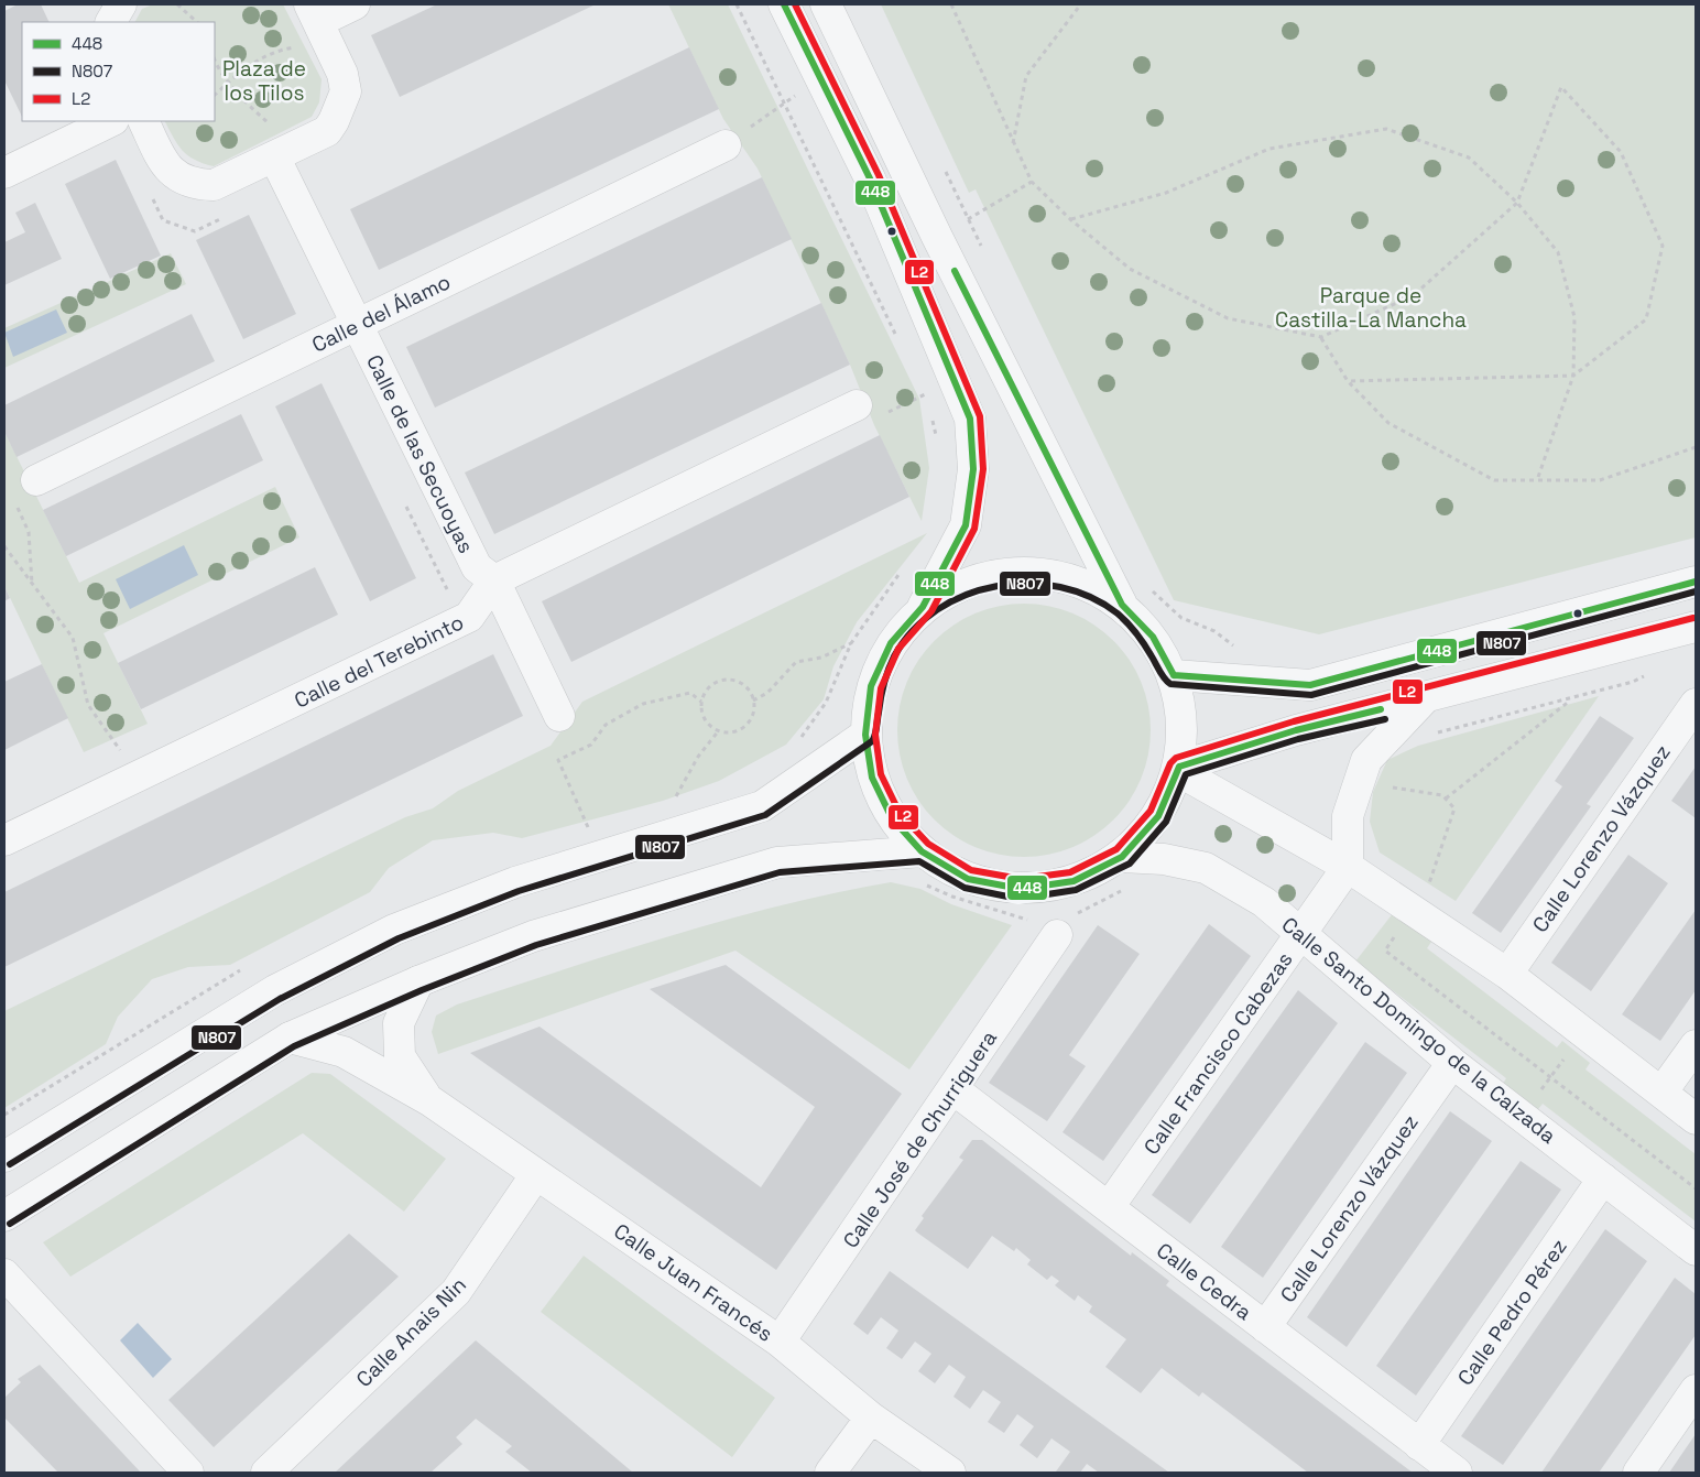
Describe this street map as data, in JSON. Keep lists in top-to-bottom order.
{
  "streets": {
    "street": [
      "Calle del Álamo",
      "Calle de las Secuoyas",
      "Calle del Terebinto",
      "Calle Lorenzo Vázquez",
      "Calle Santo Domingo de la Calzada",
      "Calle Francisco Cabezas",
      "Calle José de Churriguera",
      "Calle Cedra",
      "Calle Juan Francés",
      "Calle Pedro Pérez",
      "Calle Anais Nin"
    ]
  },
  "crossings": [
    ["Calle del Álamo", "Calle de las Secuoyas"],
    ["Calle de las Secuoyas", "Calle del Terebinto"],
    ["Calle Lorenzo Vázquez", "Calle Santo Domingo de la Calzada"],
    ["Calle Lorenzo Vázquez", "Calle Cedra"],
    ["Calle Santo Domingo de la Calzada", "Calle Francisco Cabezas"],
    ["Calle Santo Domingo de la Calzada", "Calle Pedro Pérez"],
    ["Calle Francisco Cabezas", "Calle Cedra"],
    ["Calle José de Churriguera", "Calle Cedra"],
    ["Calle José de Churriguera", "Calle Juan Francés"],
    ["Calle Cedra", "Calle Pedro Pérez"],
    ["Calle Juan Francés", "Calle Anais Nin"]
  ],
  "parks": ["Plaza de los Tilos", "Parque de Castilla-La Mancha"],
  "lines": ["transit line 448", "transit line L2", "transit line N807"],
  "legend": ["448", "N807", "L2"]
}
